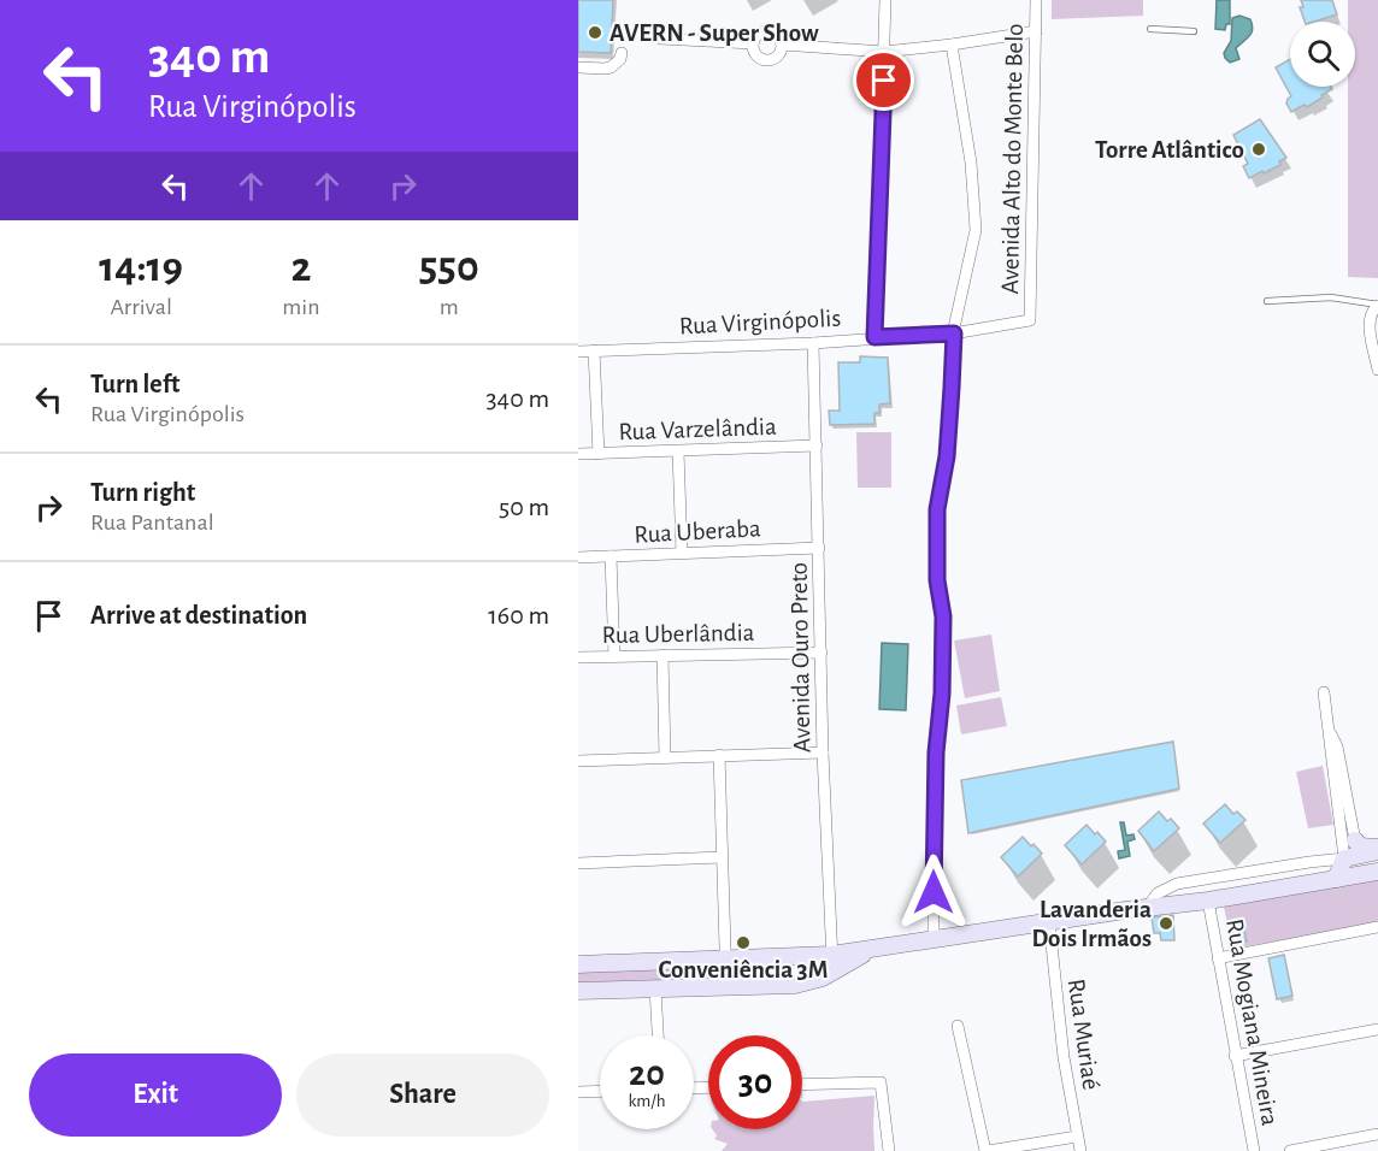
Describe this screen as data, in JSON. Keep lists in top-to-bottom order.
{
  "streets": {
    "street": [
      "Avenida Alto do Monte Belo",
      "Rua Virginópolis",
      "Rua Varzelândia",
      "Rua Uberaba",
      "Rua Uberlândia",
      "Avenida Ouro Preto",
      "Rua Mogiana Mineira",
      "Rua Muriaé"
    ]
  },
  "crossings": [
    ["Avenida Alto do Monte Belo", "Rua Virginópolis"],
    ["Rua Virginópolis", "Avenida Ouro Preto"],
    ["Rua Varzelândia", "Avenida Ouro Preto"],
    ["Rua Uberaba", "Avenida Ouro Preto"],
    ["Rua Uberlândia", "Avenida Ouro Preto"]
  ],
  "places": [
    "AVERN - Super Show",
    "Torre Atlântico",
    "Lavanderia Dois Irmãos",
    "Conveniência 3M"
  ],
  "page": {
    "turn": ["340 m", "Rua Virginópolis"],
    "eta": [
      "14:19",
      "Arrival",
      "2",
      "min",
      "550",
      "m"
    ],
    "list": [
      {
        "name": "Turn left",
        "note": "Rua Virginópolis",
        "value": "340 m"
      },
      {
        "name": "Turn right",
        "note": "Rua Pantanal",
        "value": "50 m"
      },
      {
        "name": "Arrive at destination",
        "value": "160 m"
      }
    ],
    "speed": "20 km/h",
    "limit": "30",
    "buttons": ["Exit", "Share"]
  }
}
